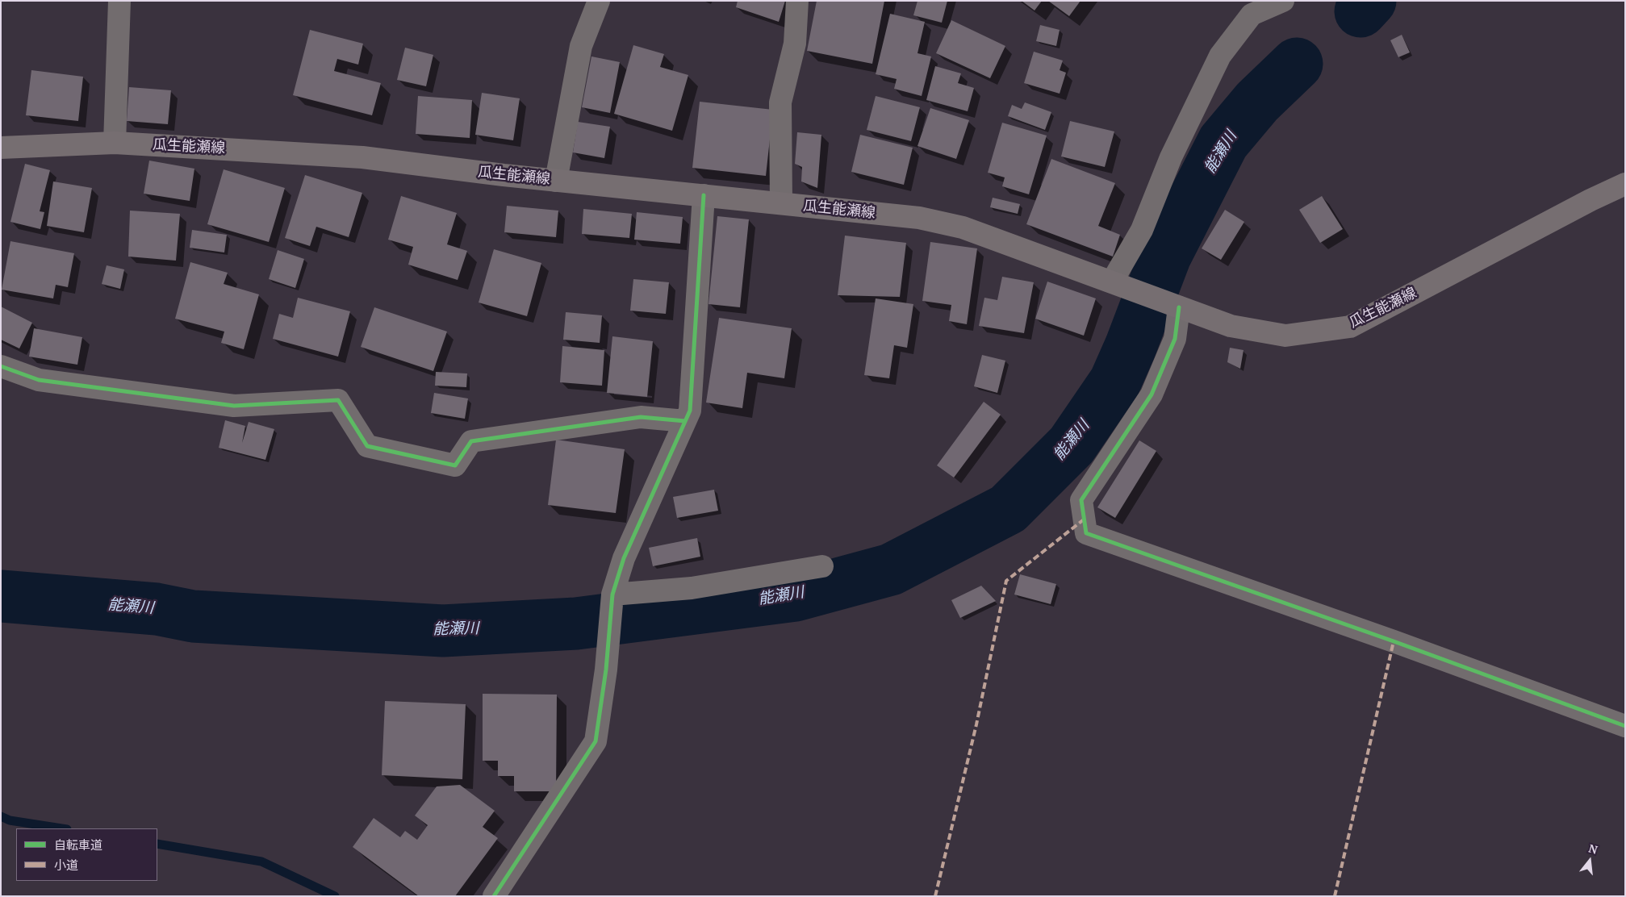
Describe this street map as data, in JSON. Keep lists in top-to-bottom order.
{
  "streets": {
    "main road": ["瓜生能瀬線"]
  },
  "water": ["能瀬川"],
  "legend": ["自転車道", "小道"],
  "north": "top"
}
